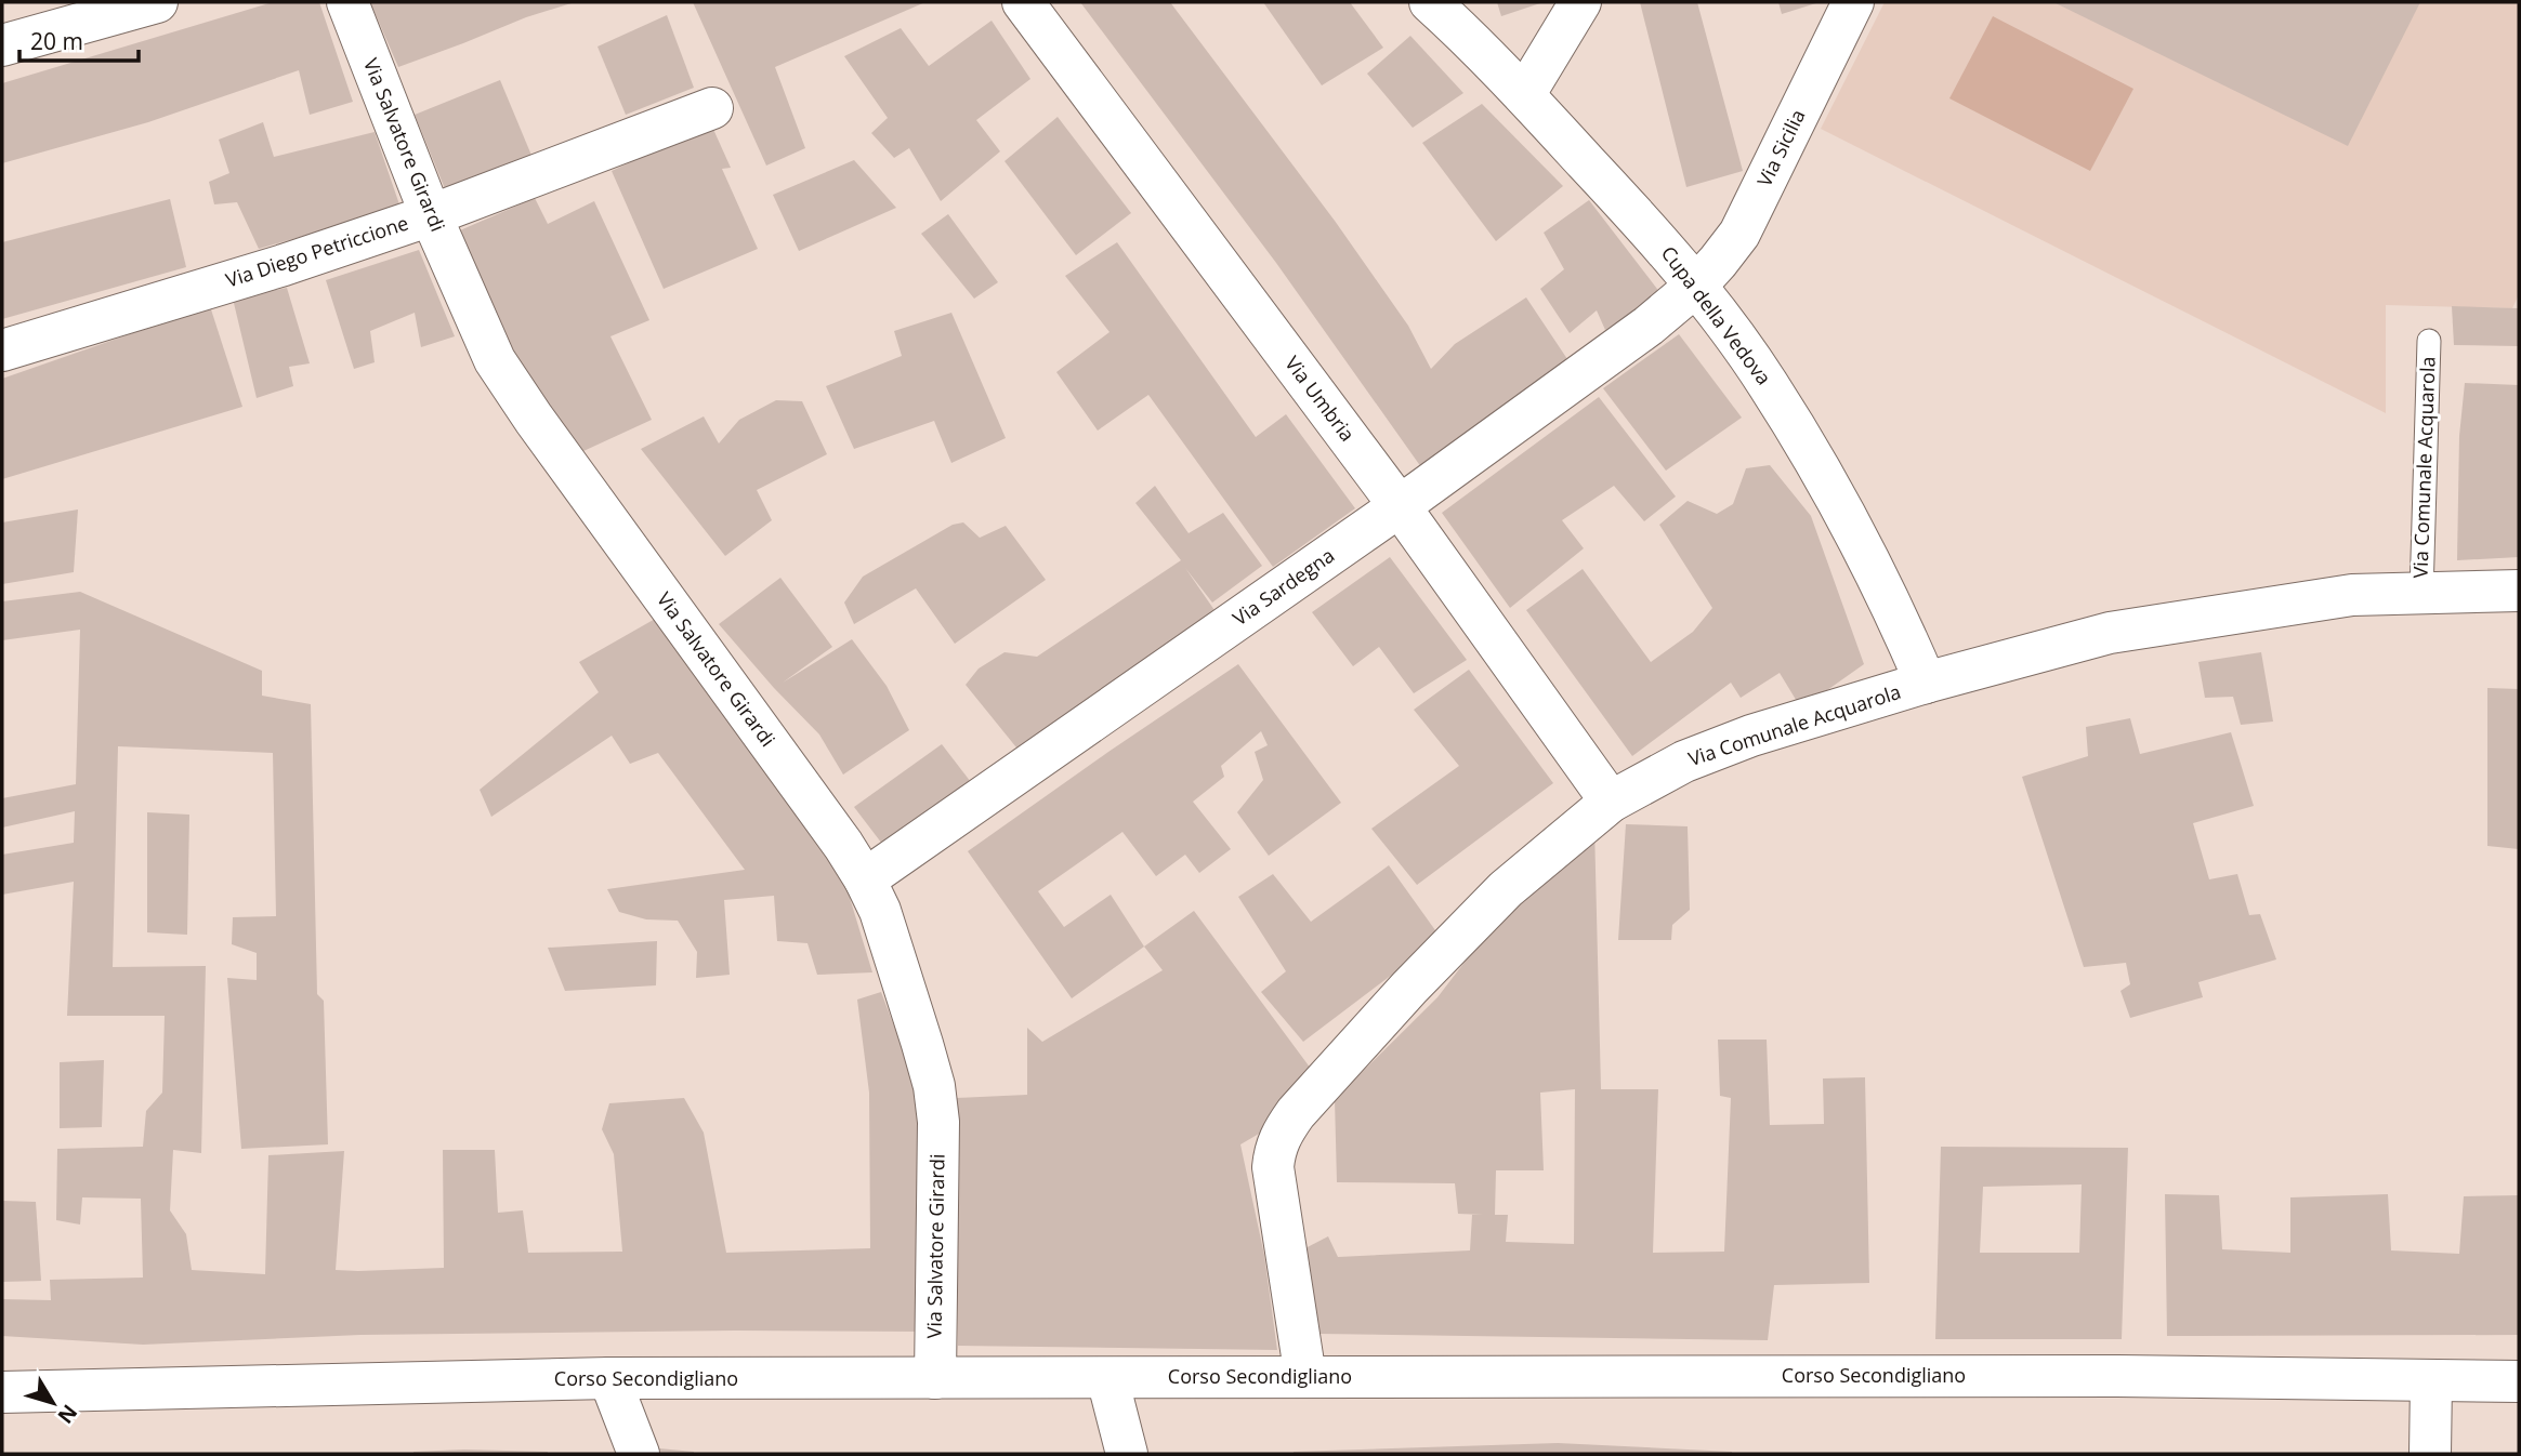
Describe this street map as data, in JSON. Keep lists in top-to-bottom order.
{
  "streets": {
    "street": [
      "Via Salvatore Girardi",
      "Via Sicilia",
      "Via Diego Petriccione",
      "Cupa della Vedova",
      "Via Umbria",
      "Via Comunale Acquarola",
      "Via Sardegna",
      "Corso Secondigliano"
    ]
  },
  "crossings": [
    ["Via Salvatore Girardi", "Via Diego Petriccione"],
    ["Via Salvatore Girardi", "Via Sardegna"],
    ["Via Salvatore Girardi", "Corso Secondigliano"],
    ["Via Sicilia", "Cupa della Vedova"],
    ["Via Sicilia", "Via Sardegna"],
    ["Cupa della Vedova", "Via Comunale Acquarola"],
    ["Cupa della Vedova", "Via Sardegna"],
    ["Via Umbria", "Via Comunale Acquarola"],
    ["Via Umbria", "Via Sardegna"],
    ["Via Comunale Acquarola", "Corso Secondigliano"]
  ],
  "scale_bar": "20 m",
  "north": "bottom right"
}
